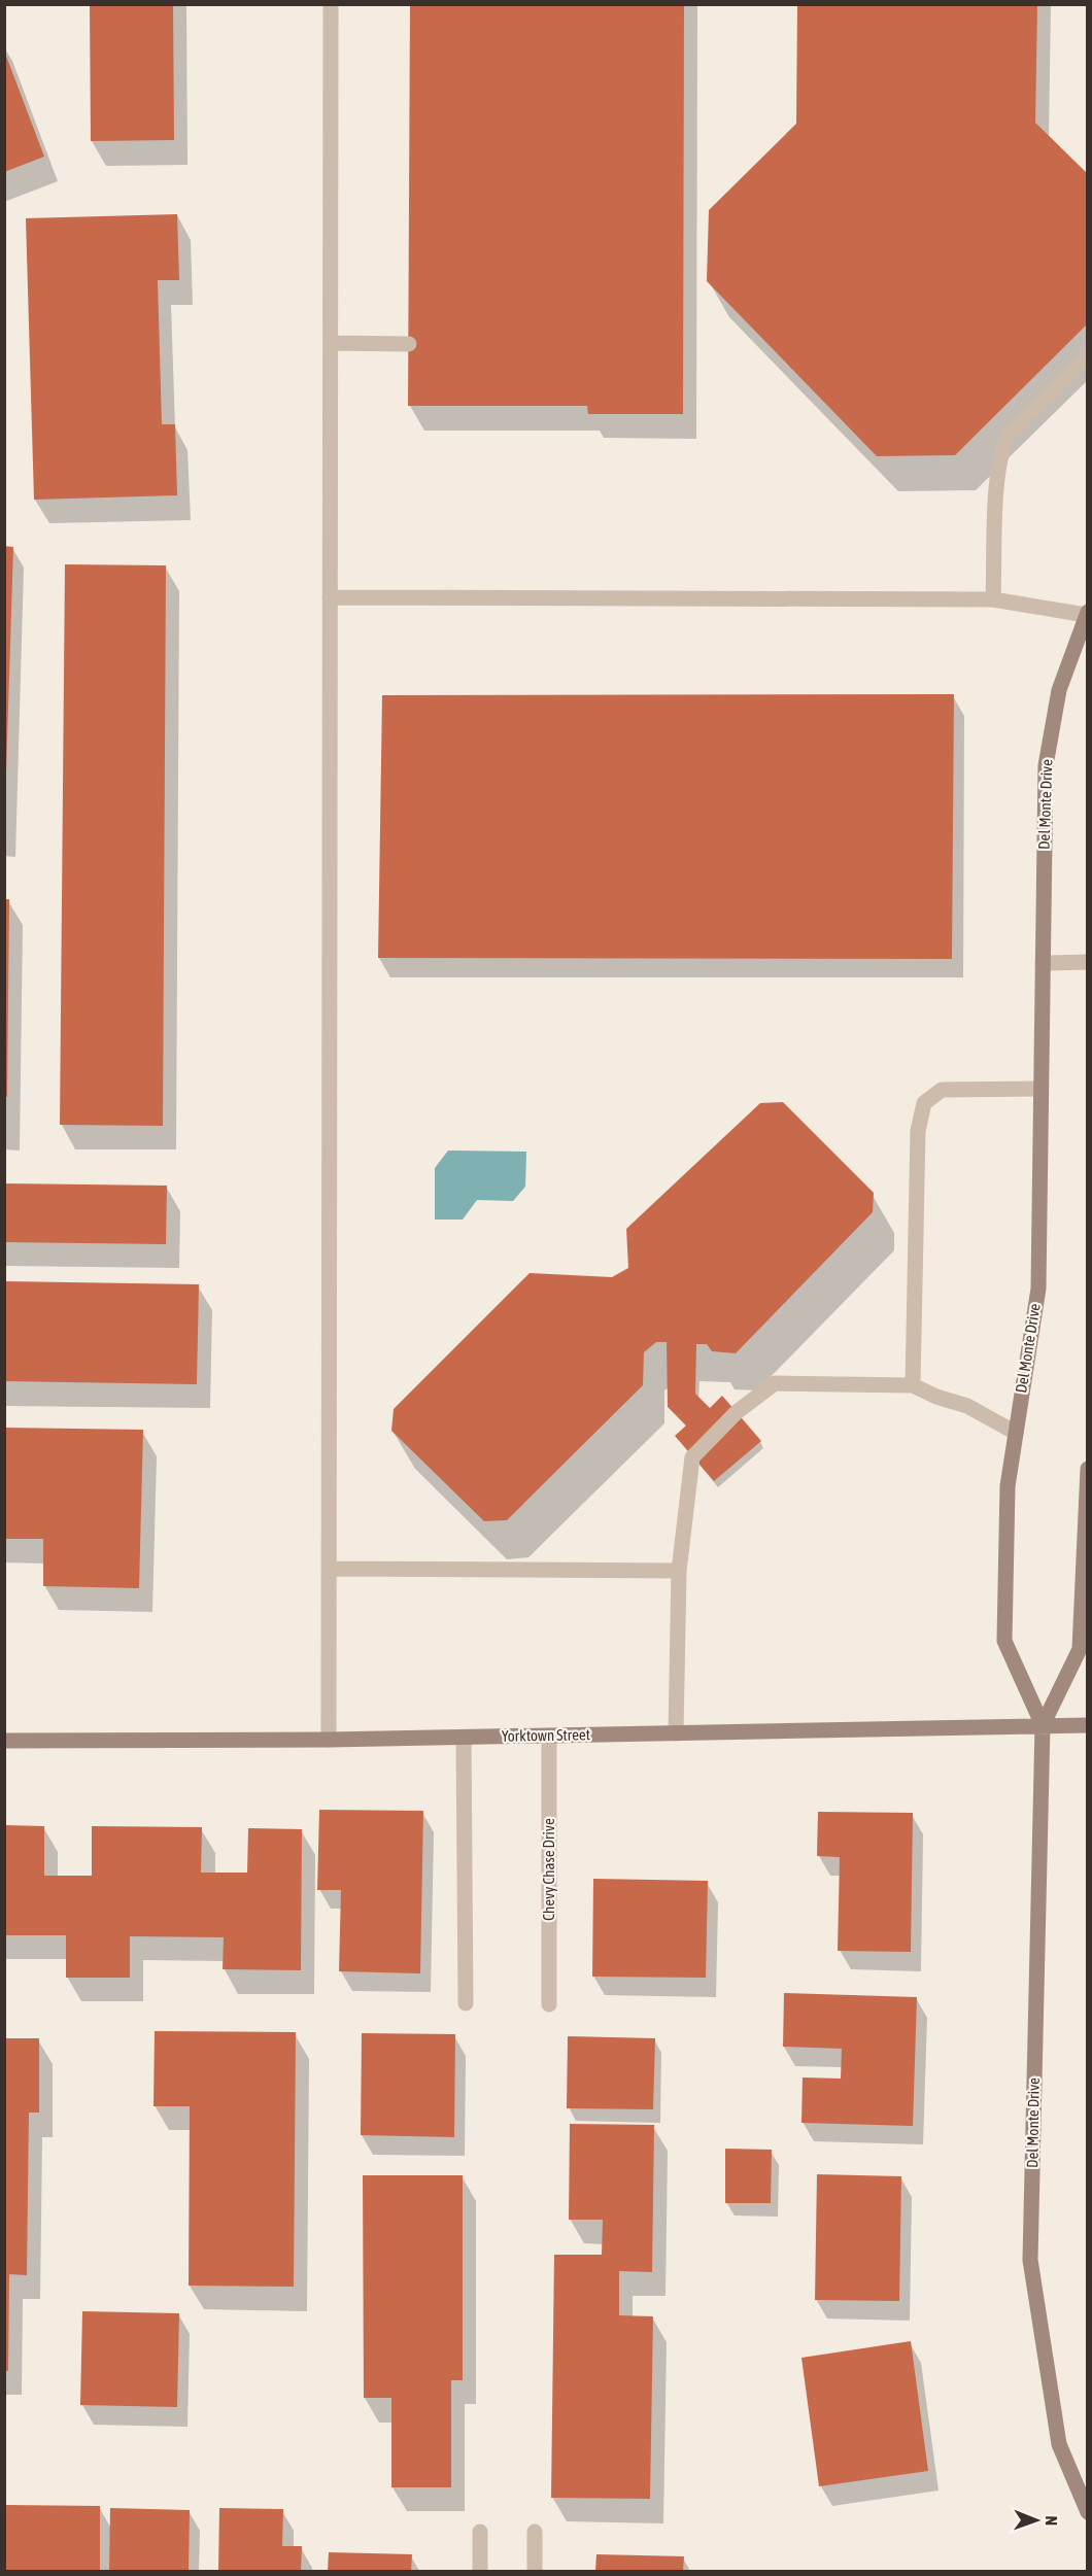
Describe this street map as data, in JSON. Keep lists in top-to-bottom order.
{
  "streets": {
    "street": ["Del Monte Drive", "Yorktown Street", "Chevy Chase Drive"]
  },
  "crossings": [
    ["Del Monte Drive", "Yorktown Street"],
    ["Yorktown Street", "Chevy Chase Drive"]
  ],
  "north": "right"
}
